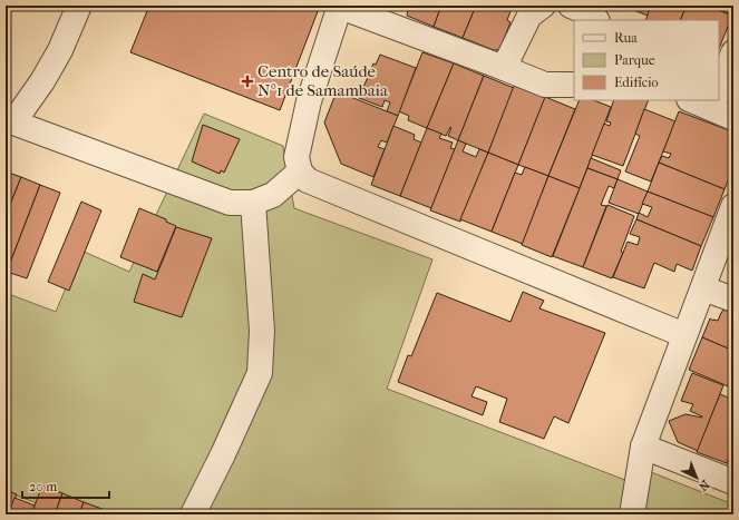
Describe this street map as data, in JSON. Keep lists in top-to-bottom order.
{
  "places": {
    "health": ["Centro de Saúde Nº1 de Samambaia"]
  },
  "legend": ["Rua", "Parque", "Edifício"],
  "scale_bar": "20 m",
  "north": "bottom right"
}
